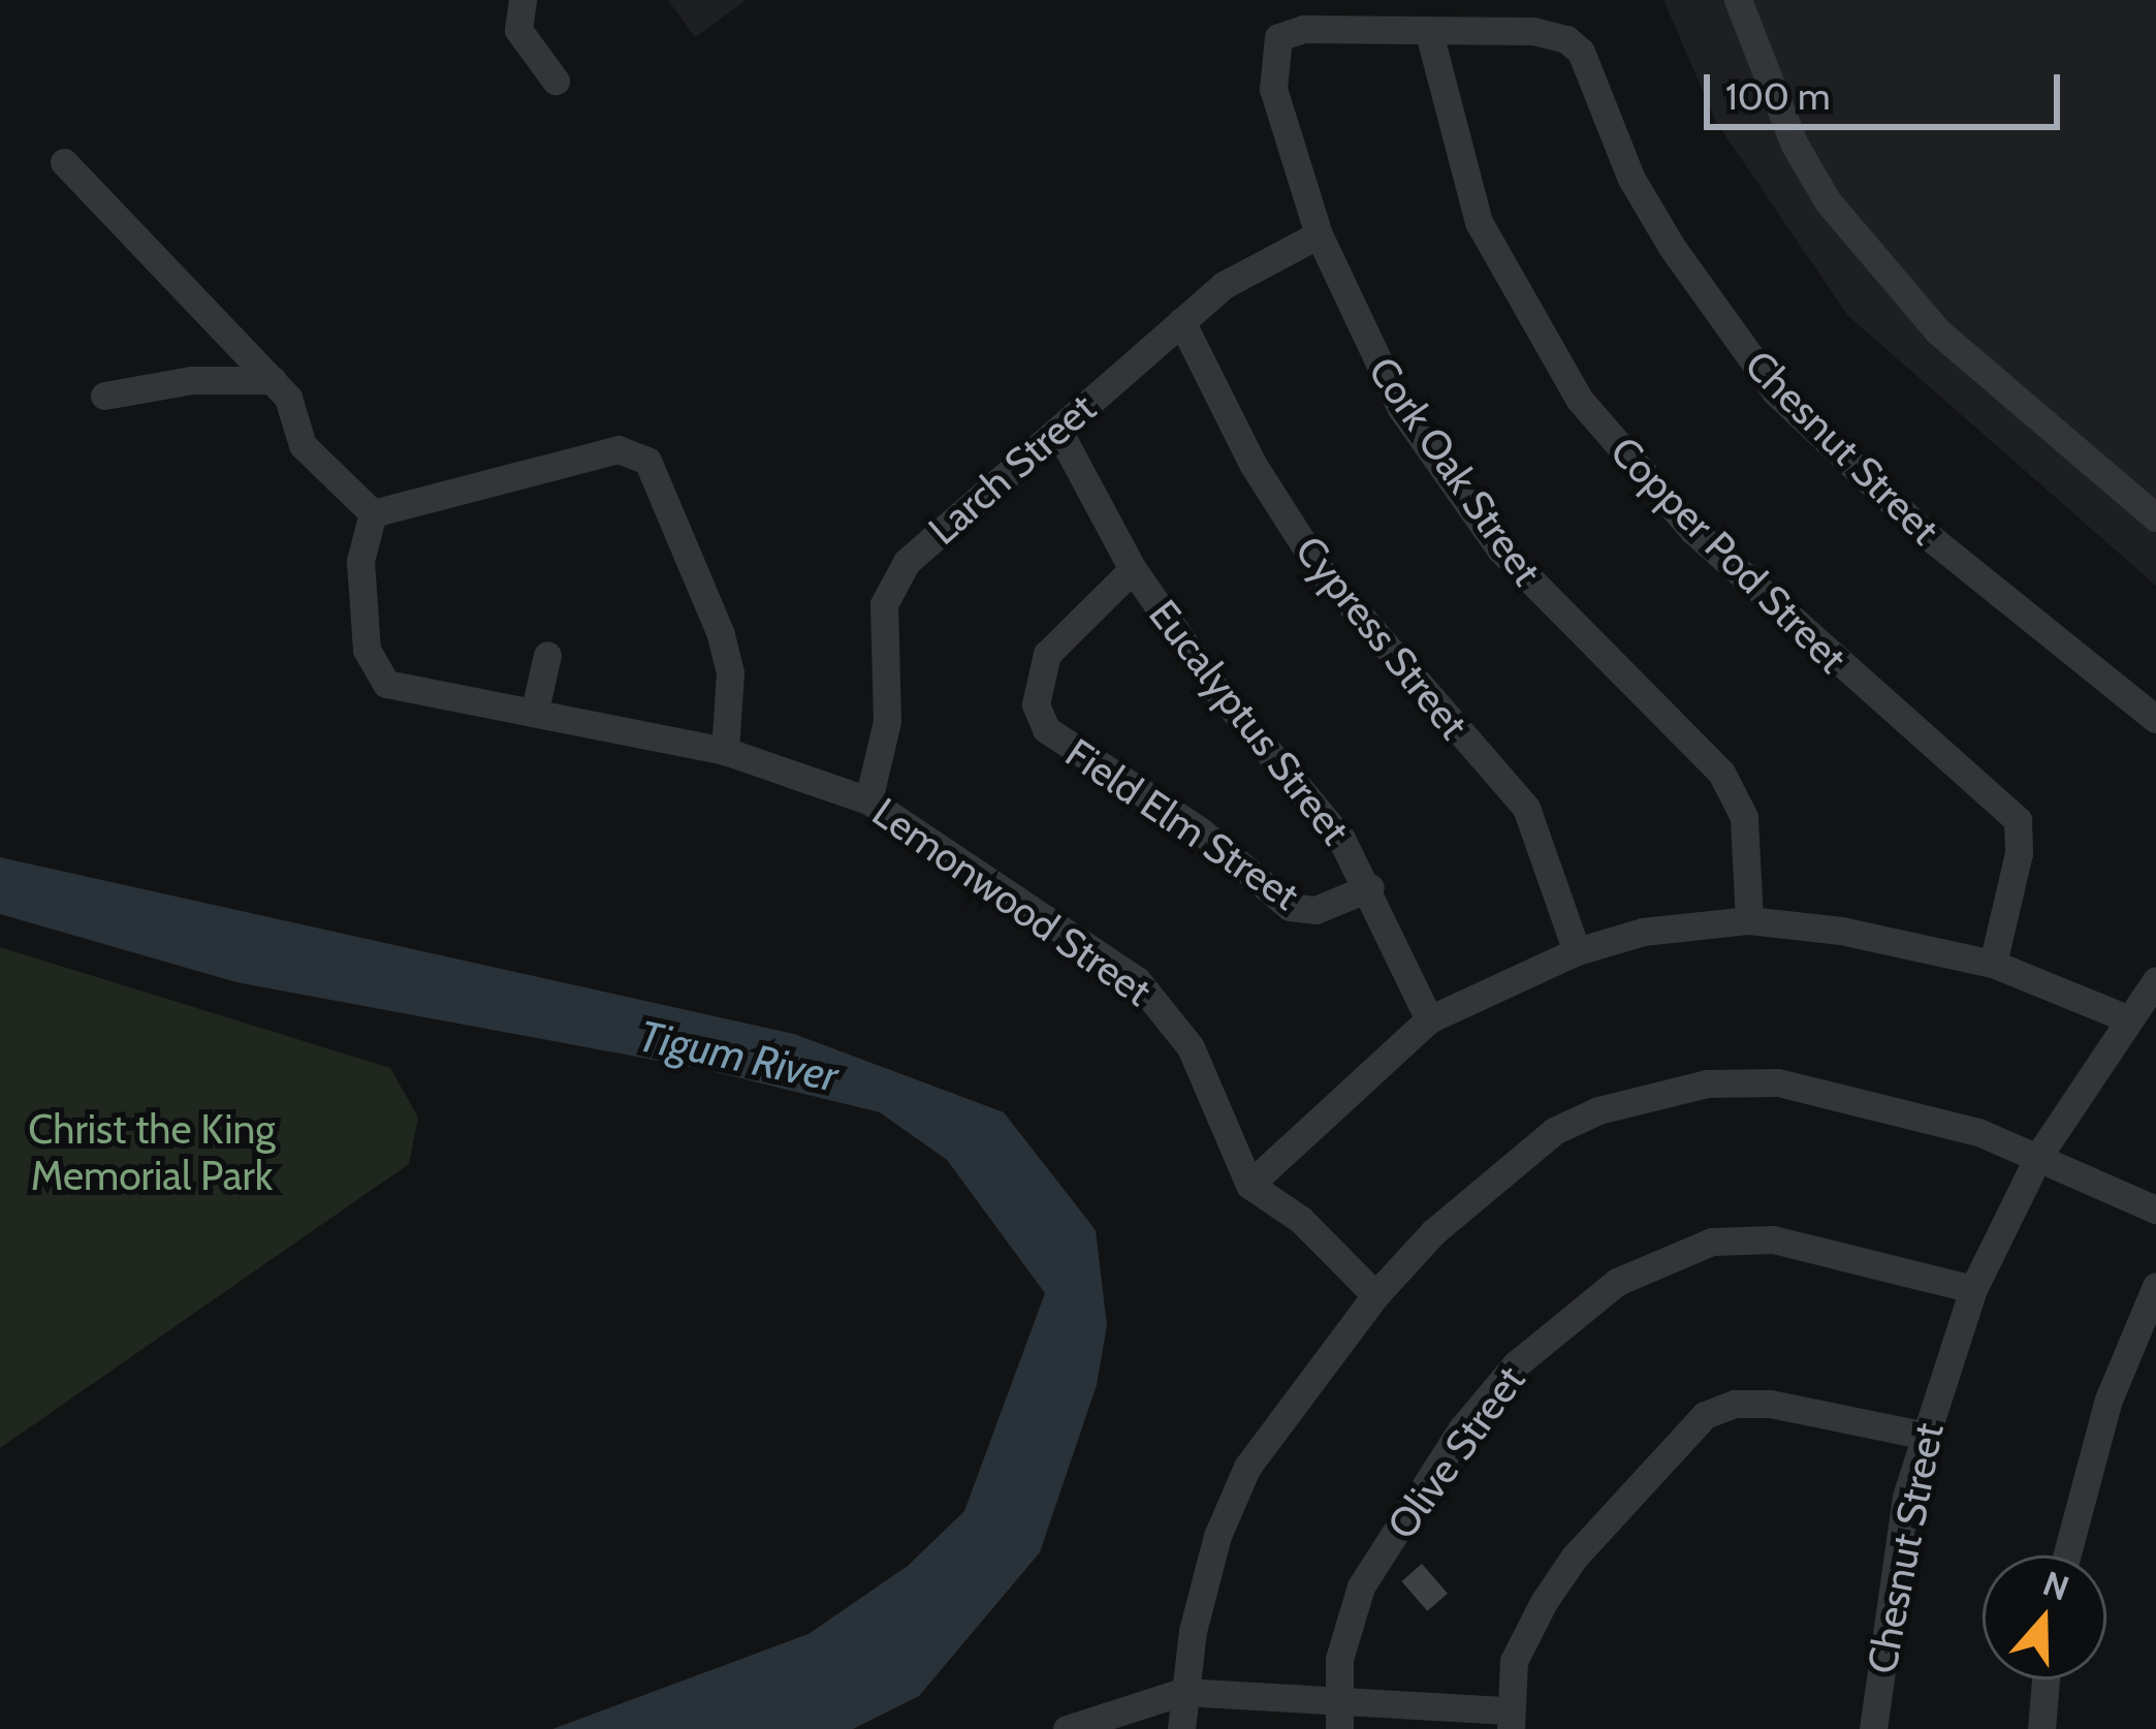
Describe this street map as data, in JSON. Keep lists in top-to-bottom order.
{
  "streets": {
    "street": [
      "Chesnut Street",
      "Larch Street",
      "Cork Oak Street",
      "Copper Pod Street",
      "Cypress Street",
      "Eucalyptus Street",
      "Field Elm Street",
      "Lemonwood Street",
      "Olive Street"
    ]
  },
  "crossings": [
    ["Chesnut Street", "Cork Oak Street"],
    ["Chesnut Street", "Copper Pod Street"],
    ["Chesnut Street", "Olive Street"],
    ["Larch Street", "Cork Oak Street"],
    ["Larch Street", "Cypress Street"],
    ["Larch Street", "Eucalyptus Street"],
    ["Larch Street", "Lemonwood Street"],
    ["Cork Oak Street", "Copper Pod Street"],
    ["Eucalyptus Street", "Field Elm Street"]
  ],
  "water": ["Tigum River"],
  "parks": ["Christ the King Memorial Park"],
  "scale_bar": "100 m",
  "north": "top"
}
